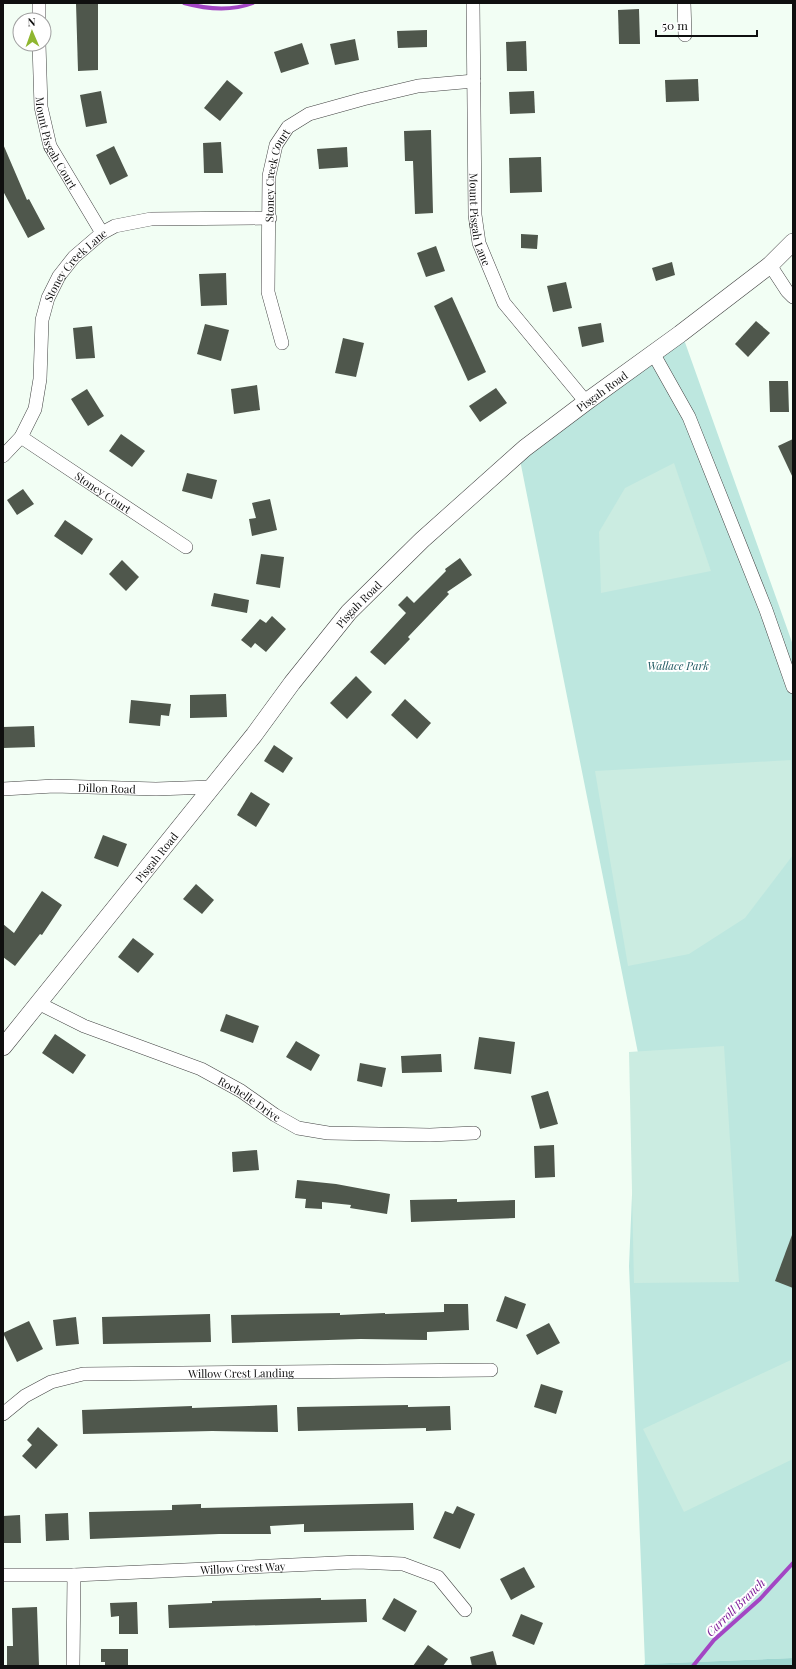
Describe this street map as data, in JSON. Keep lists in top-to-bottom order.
{
  "streets": {
    "street": [
      "Mount Pisgah Court",
      "Stoney Creek Court",
      "Mount Pisgah Lane",
      "Stoney Creek Lane",
      "Pisgah Road",
      "Stoney Court",
      "Dillon Road",
      "Rochelle Drive",
      "Willow Crest Landing",
      "Willow Crest Way"
    ]
  },
  "crossings": [
    ["Mount Pisgah Court", "Stoney Creek Lane"],
    ["Stoney Creek Court", "Mount Pisgah Lane"],
    ["Stoney Creek Court", "Stoney Creek Lane"],
    ["Mount Pisgah Lane", "Pisgah Road"],
    ["Stoney Creek Lane", "Stoney Court"],
    ["Pisgah Road", "Dillon Road"],
    ["Pisgah Road", "Rochelle Drive"]
  ],
  "water": ["Carroll Branch"],
  "parks": ["Wallace Park"],
  "scale_bar": "50 m",
  "north": "top"
}
